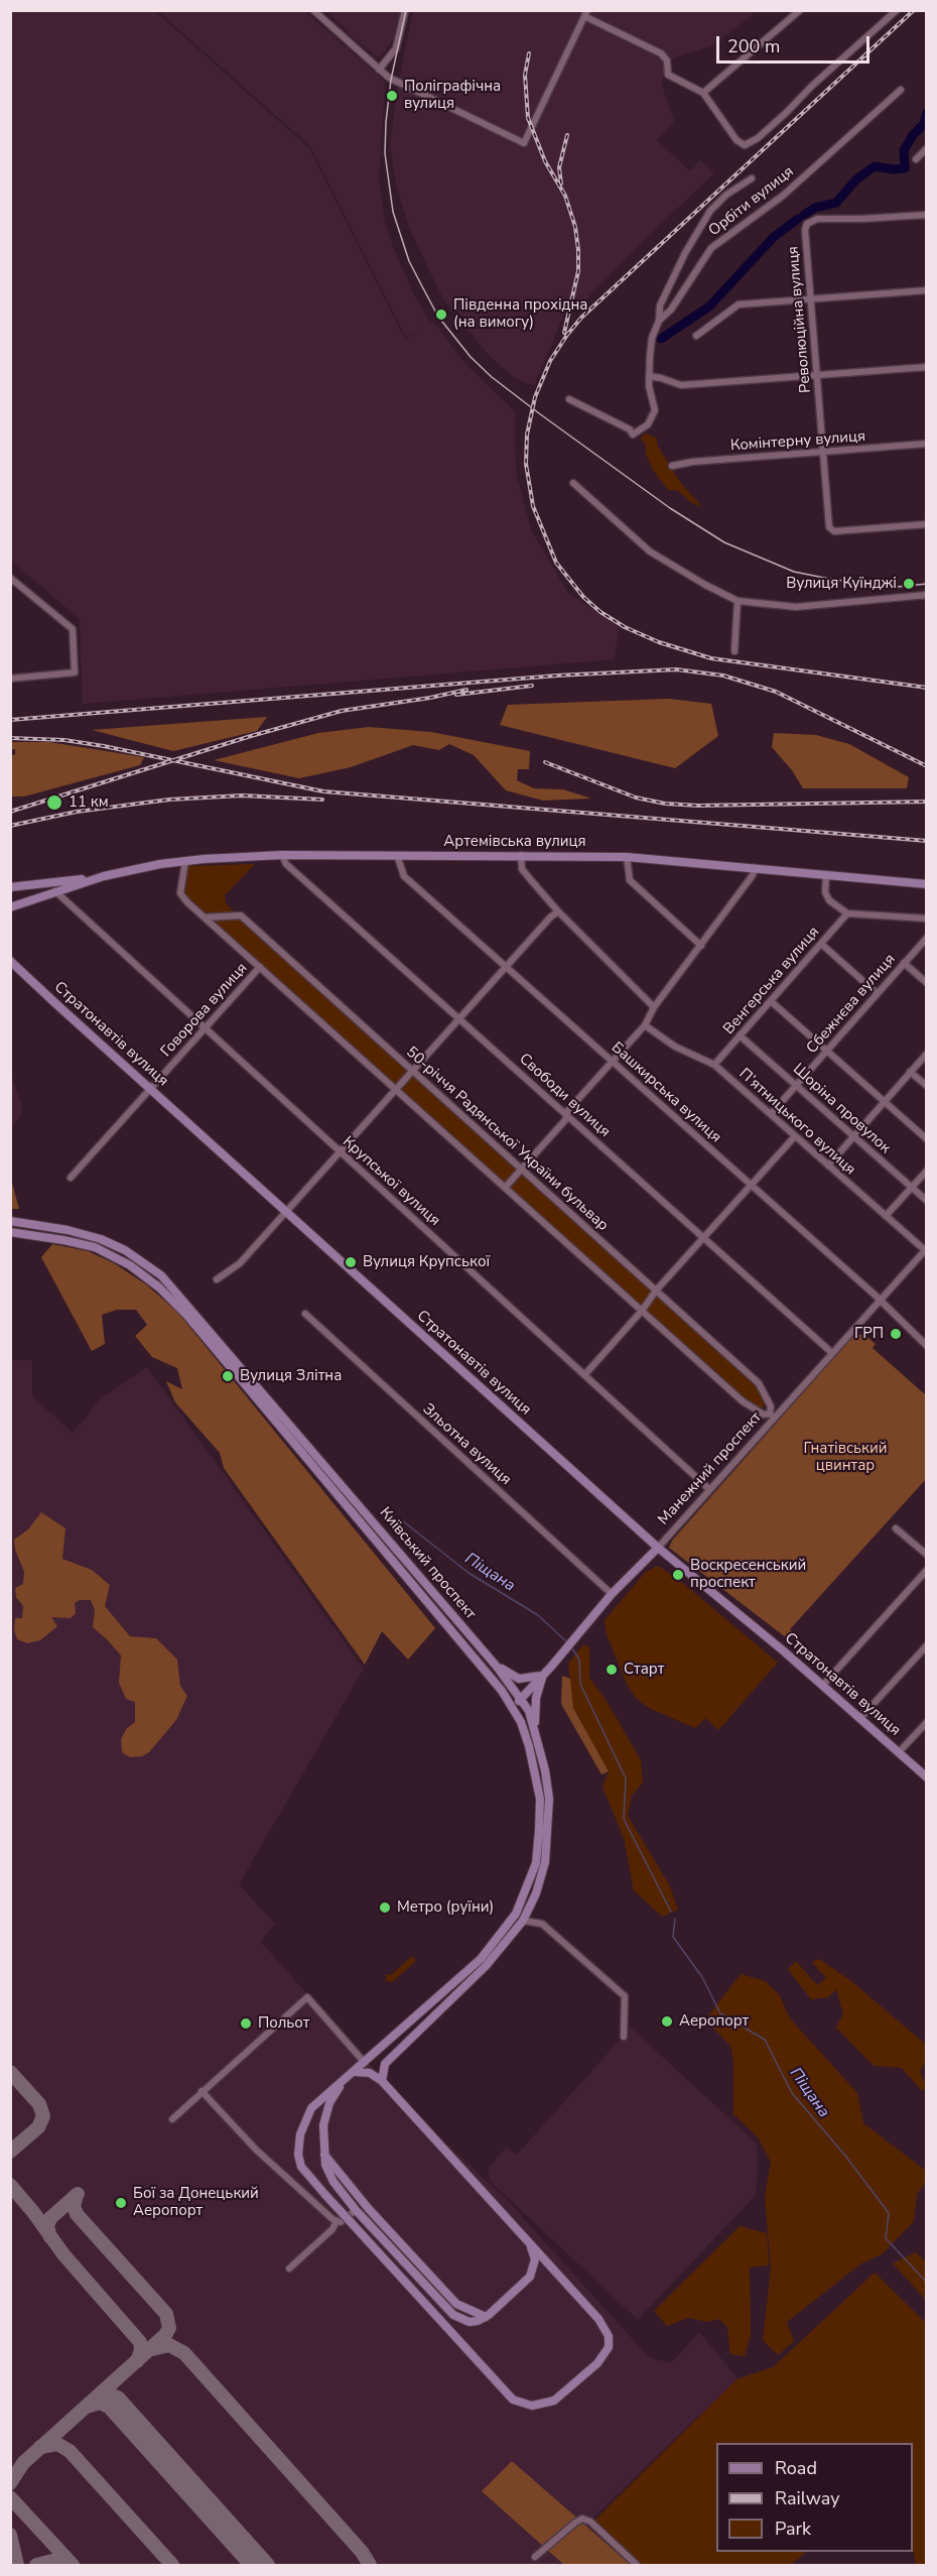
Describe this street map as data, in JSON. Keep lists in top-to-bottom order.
{
  "streets": {
    "main road": [
      "Артемівська вулиця",
      "Стратонавтів вулиця",
      "Манежний проспект",
      "Київський проспект"
    ],
    "street": [
      "Орбіти вулиця",
      "Революційна вулиця",
      "Комінтерну вулиця",
      "Венгерська вулиця",
      "Сбежнєва вулиця",
      "Говорова вулиця",
      "Башкирська вулиця",
      "Свободи вулиця",
      "Шоріна провулок",
      "П’ятницького вулиця",
      "50-річчя Радянської України бульвар",
      "Крупської вулиця",
      "Зльотна вулиця"
    ]
  },
  "crossings": [
    ["Революційна вулиця", "Комінтерну вулиця"],
    ["Артемівська вулиця", "Башкирська вулиця"],
    ["Артемівська вулиця", "Свободи вулиця"],
    ["Артемівська вулиця", "Крупської вулиця"],
    ["Венгерська вулиця", "Шоріна провулок"],
    ["Венгерська вулиця", "П’ятницького вулиця"],
    ["Сбежнєва вулиця", "Шоріна провулок"],
    ["Сбежнєва вулиця", "П’ятницького вулиця"],
    ["Говорова вулиця", "Стратонавтів вулиця"],
    ["Говорова вулиця", "Крупської вулиця"],
    ["Стратонавтів вулиця", "Манежний проспект"],
    ["Башкирська вулиця", "Манежний проспект"],
    ["Свободи вулиця", "Манежний проспект"],
    ["П’ятницького вулиця", "Манежний проспект"],
    ["50-річчя Радянської України бульвар", "Манежний проспект"],
    ["Крупської вулиця", "Манежний проспект"],
    ["Зльотна вулиця", "Манежний проспект"],
    ["Манежний проспект", "Київський проспект"]
  ],
  "water": ["Піщана"],
  "parks": ["Гнатівський цвинтар"],
  "places": [
    "Поліграфічна вулиця",
    "Південна прохідна (на вимогу)",
    "Вулиця Куїнджі",
    "11 км",
    "Вулиця Крупської",
    "ГРП",
    "Вулиця Злітна",
    "Воскресенський проспект",
    "Старт",
    "Метро (руїни)",
    "Аеропорт",
    "Польот",
    "Бої за Донецький Аеропорт"
  ],
  "legend": ["Road", "Railway", "Park"],
  "scale_bar": "200 m"
}
